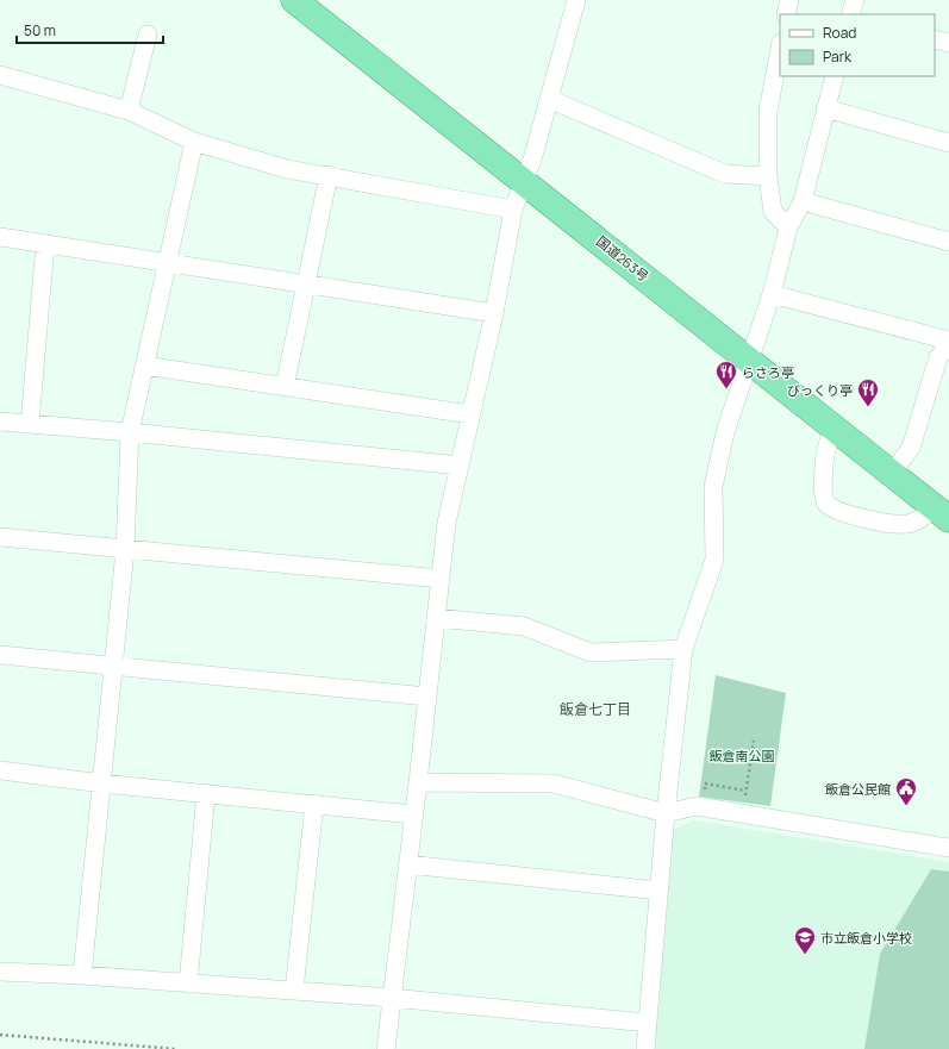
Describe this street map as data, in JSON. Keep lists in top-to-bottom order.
{
  "streets": {
    "highway": ["国道263号"]
  },
  "districts": ["飯倉七丁目"],
  "parks": ["飯倉南公園"],
  "places": {
    "restaurant": ["らさろ亭", "びっくり亭"],
    "public building": ["飯倉公民館"],
    "school or university": ["市立飯倉小学校"]
  },
  "legend": ["Road", "Park"],
  "scale_bar": "50 m"
}
